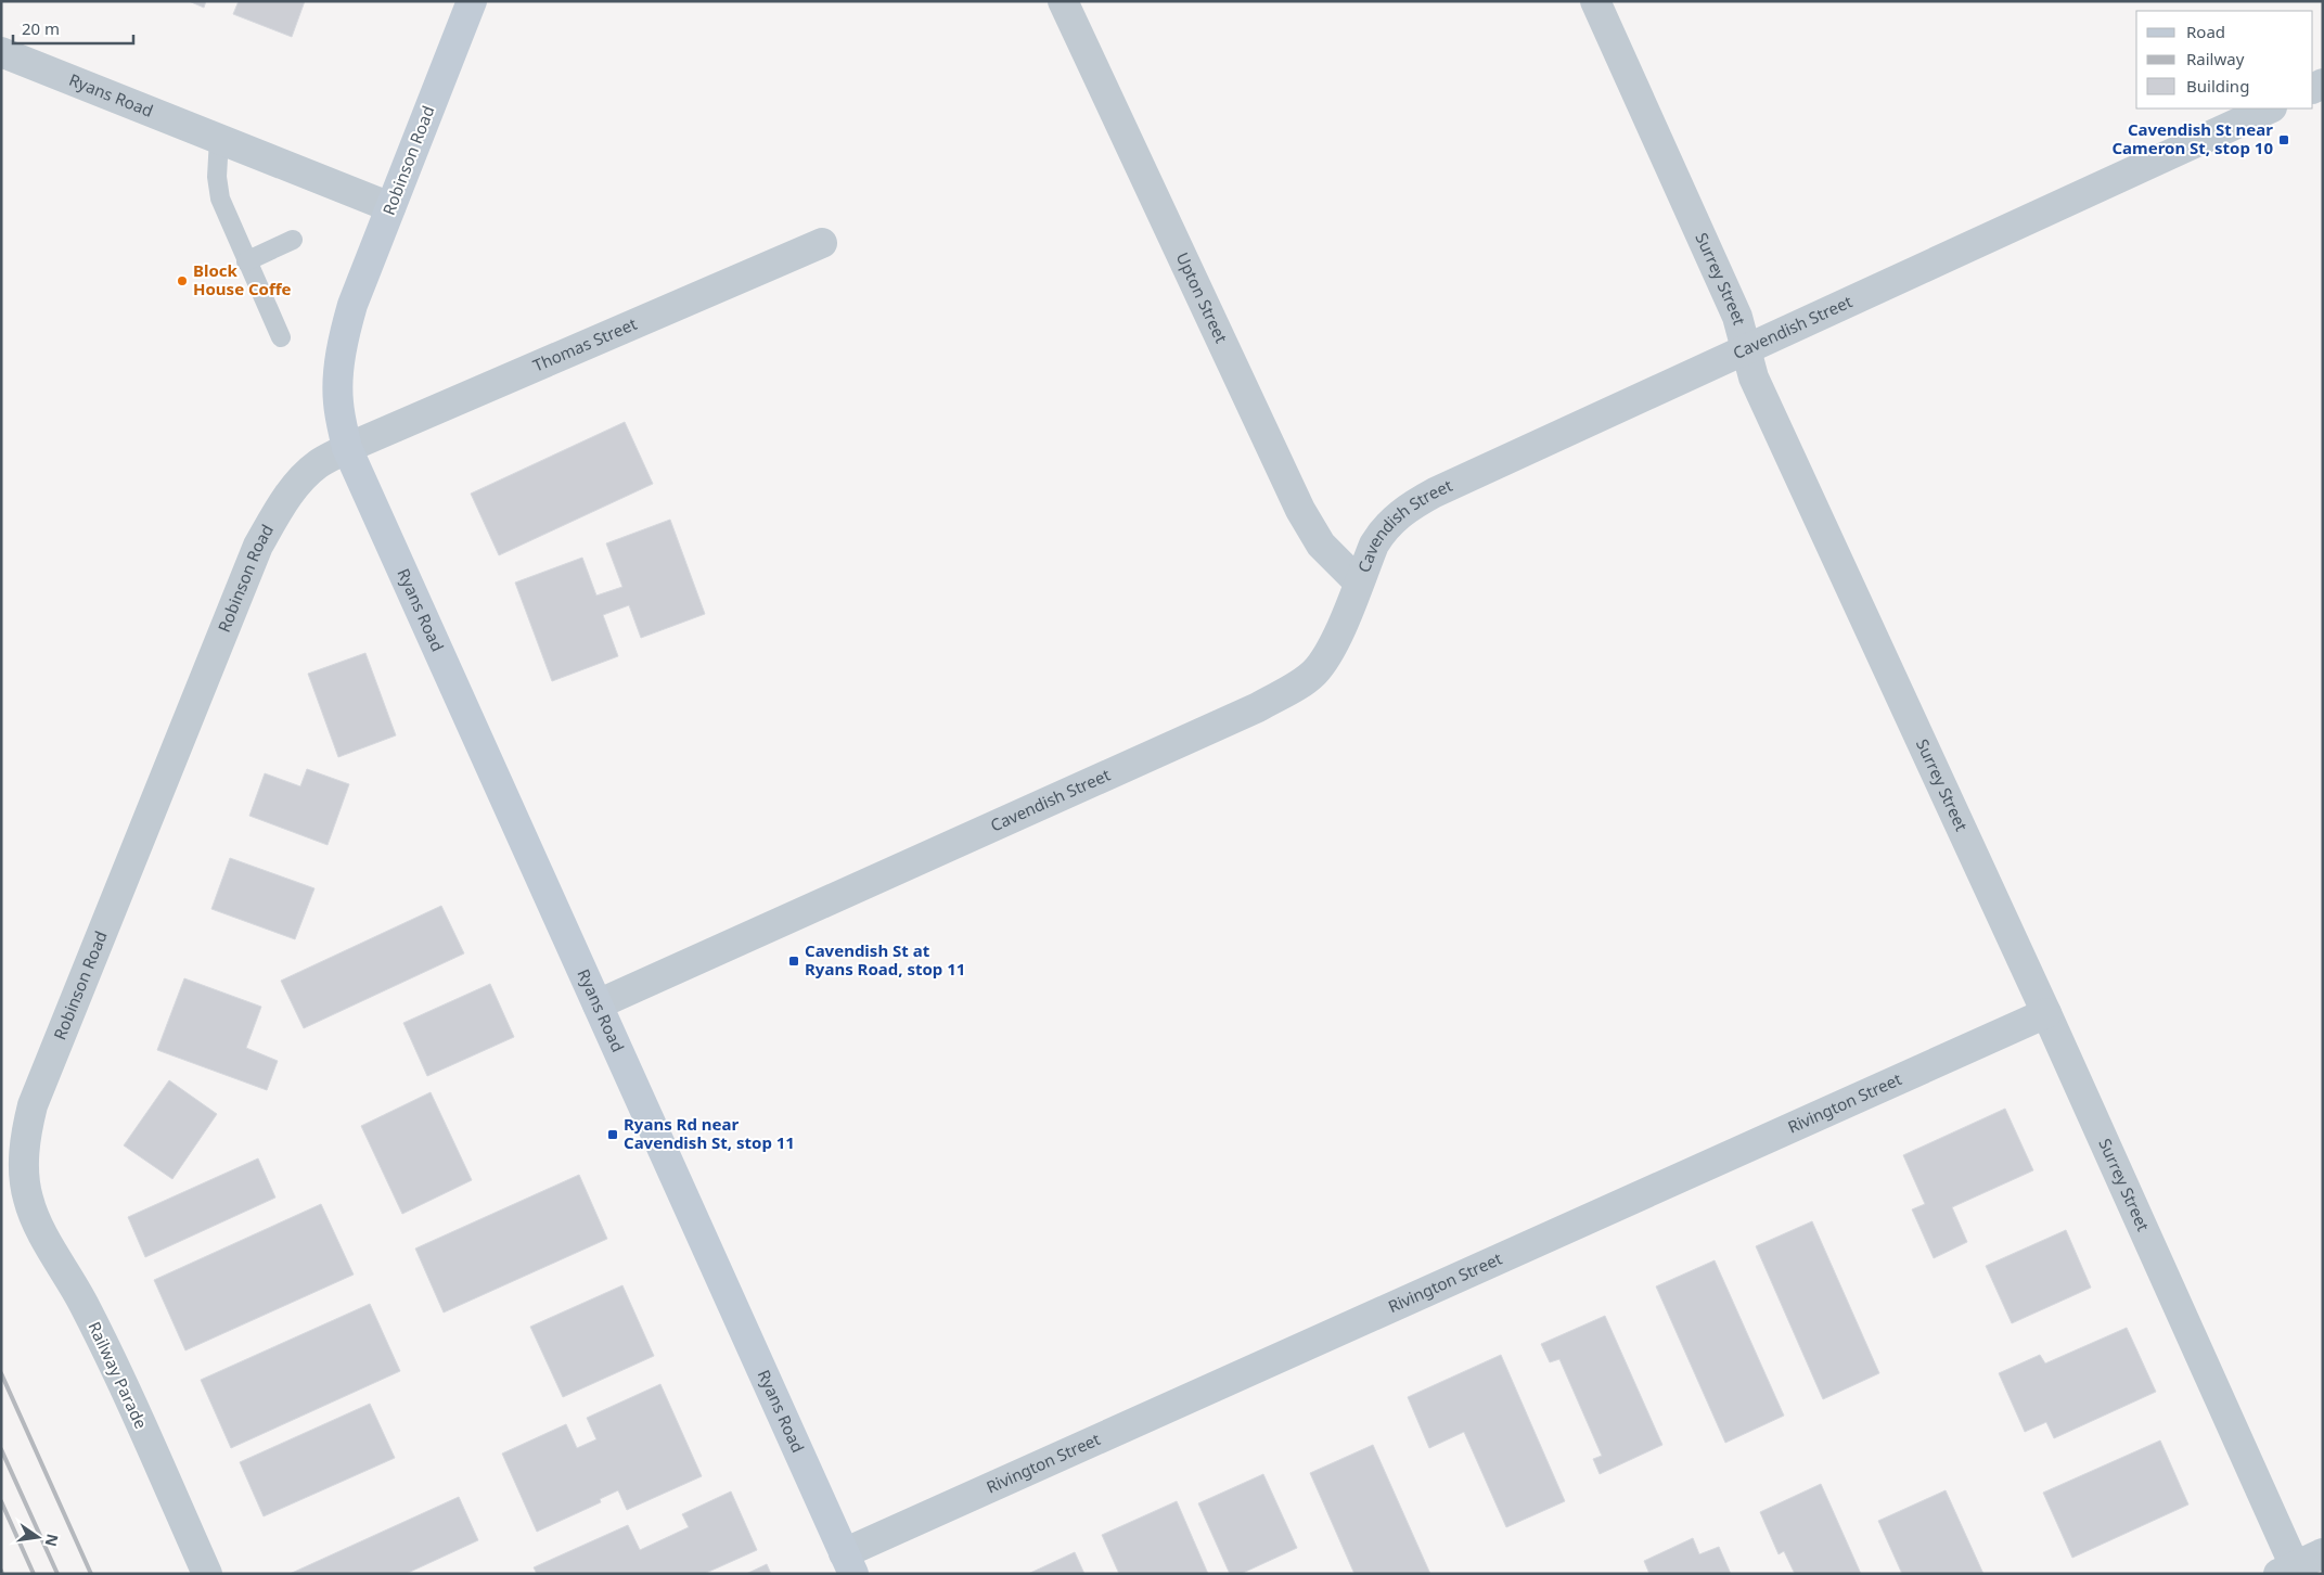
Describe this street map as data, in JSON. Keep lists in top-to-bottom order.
{
  "streets": {
    "street": [
      "Ryans Road",
      "Robinson Road",
      "Surrey Street",
      "Upton Street",
      "Cavendish Street",
      "Thomas Street",
      "Rivington Street",
      "Railway Parade"
    ]
  },
  "crossings": [
    ["Ryans Road", "Robinson Road"],
    ["Ryans Road", "Cavendish Street"],
    ["Ryans Road", "Thomas Street"],
    ["Ryans Road", "Rivington Street"],
    ["Robinson Road", "Thomas Street"],
    ["Robinson Road", "Railway Parade"],
    ["Surrey Street", "Cavendish Street"],
    ["Surrey Street", "Rivington Street"],
    ["Upton Street", "Cavendish Street"]
  ],
  "places": {
    "transit": ["Cavendish St near Cameron St, stop 10", "Cavendish St at Ryans Road, stop 11", "Ryans Rd near Cavendish St, stop 11"],
    "other": ["Block House Coffe"]
  },
  "legend": ["Road", "Railway", "Building"],
  "scale_bar": "20 m",
  "north": "right"
}
